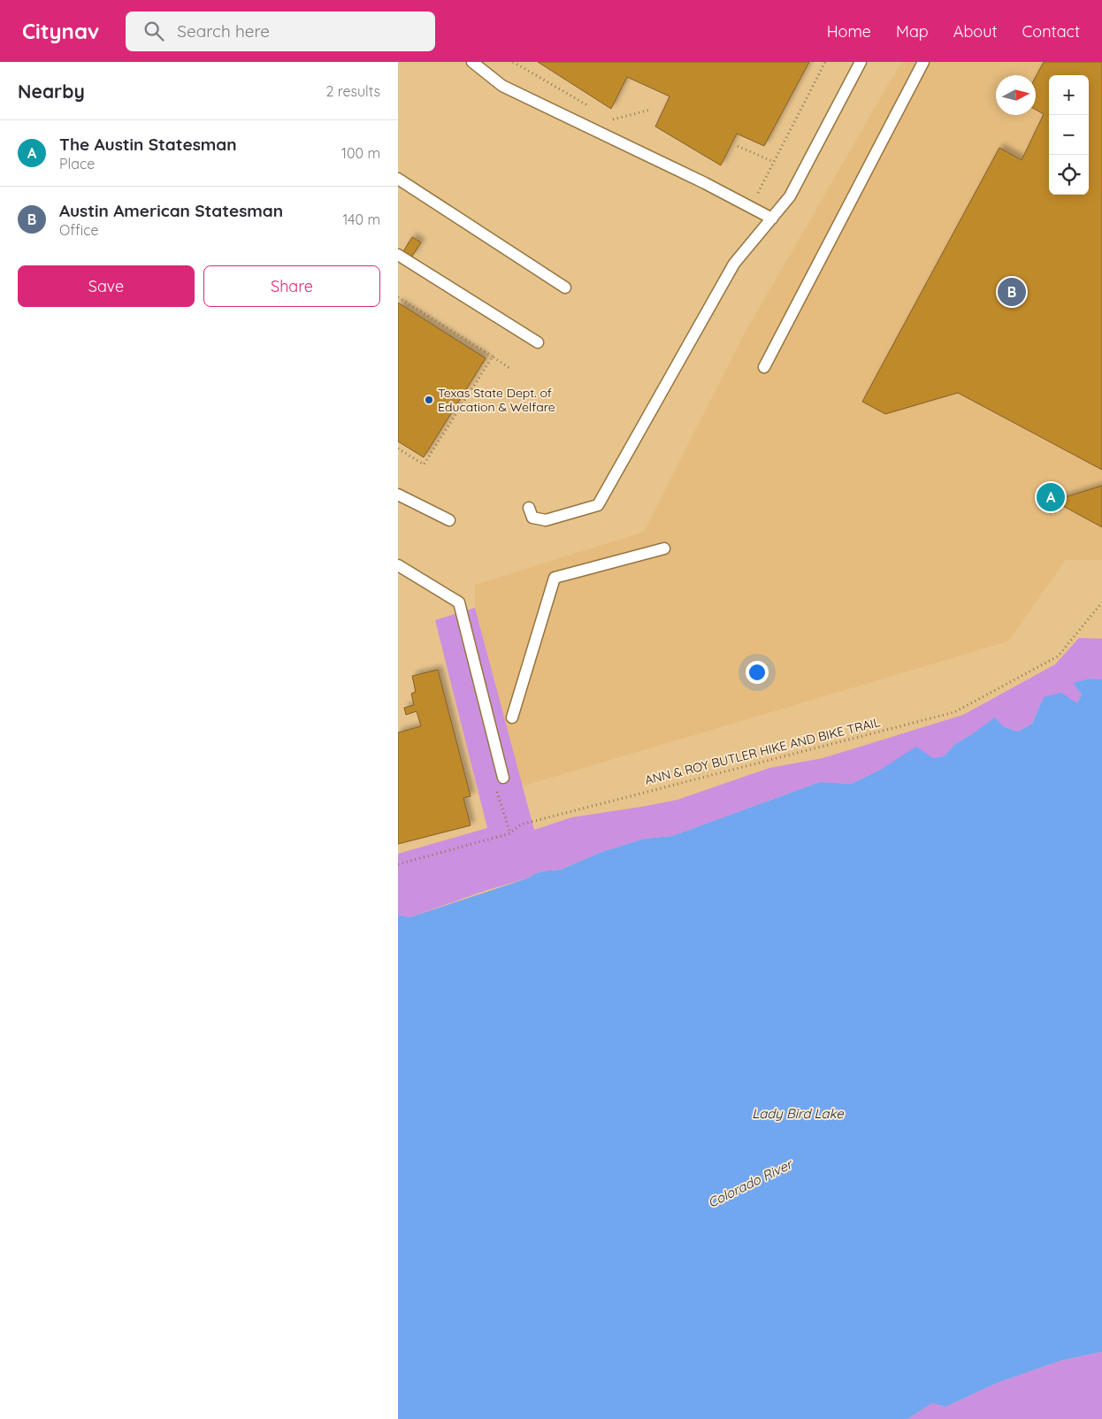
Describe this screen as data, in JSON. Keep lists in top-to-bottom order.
{
  "streets": {
    "path": ["ANN & ROY BUTLER HIKE AND BIKE TRAIL"]
  },
  "water": ["Lady Bird Lake", "Colorado River"],
  "places": ["Texas State Dept. of Education & Welfare"],
  "north": "right",
  "page": {
    "header": "Citynav",
    "search": "Search here",
    "nav": [
      "Home",
      "Map",
      "About",
      "Contact"
    ],
    "heading": ["Nearby", "2 results"],
    "map_buttons": ["+", "−"],
    "list": [
      {
        "mark": "A",
        "name": "The Austin Statesman",
        "note": "Place",
        "value": "100 m"
      },
      {
        "mark": "B",
        "name": "Austin American Statesman",
        "note": "Office",
        "value": "140 m"
      }
    ],
    "buttons": ["Save", "Share"],
    "pins": ["B", "A"]
  }
}
